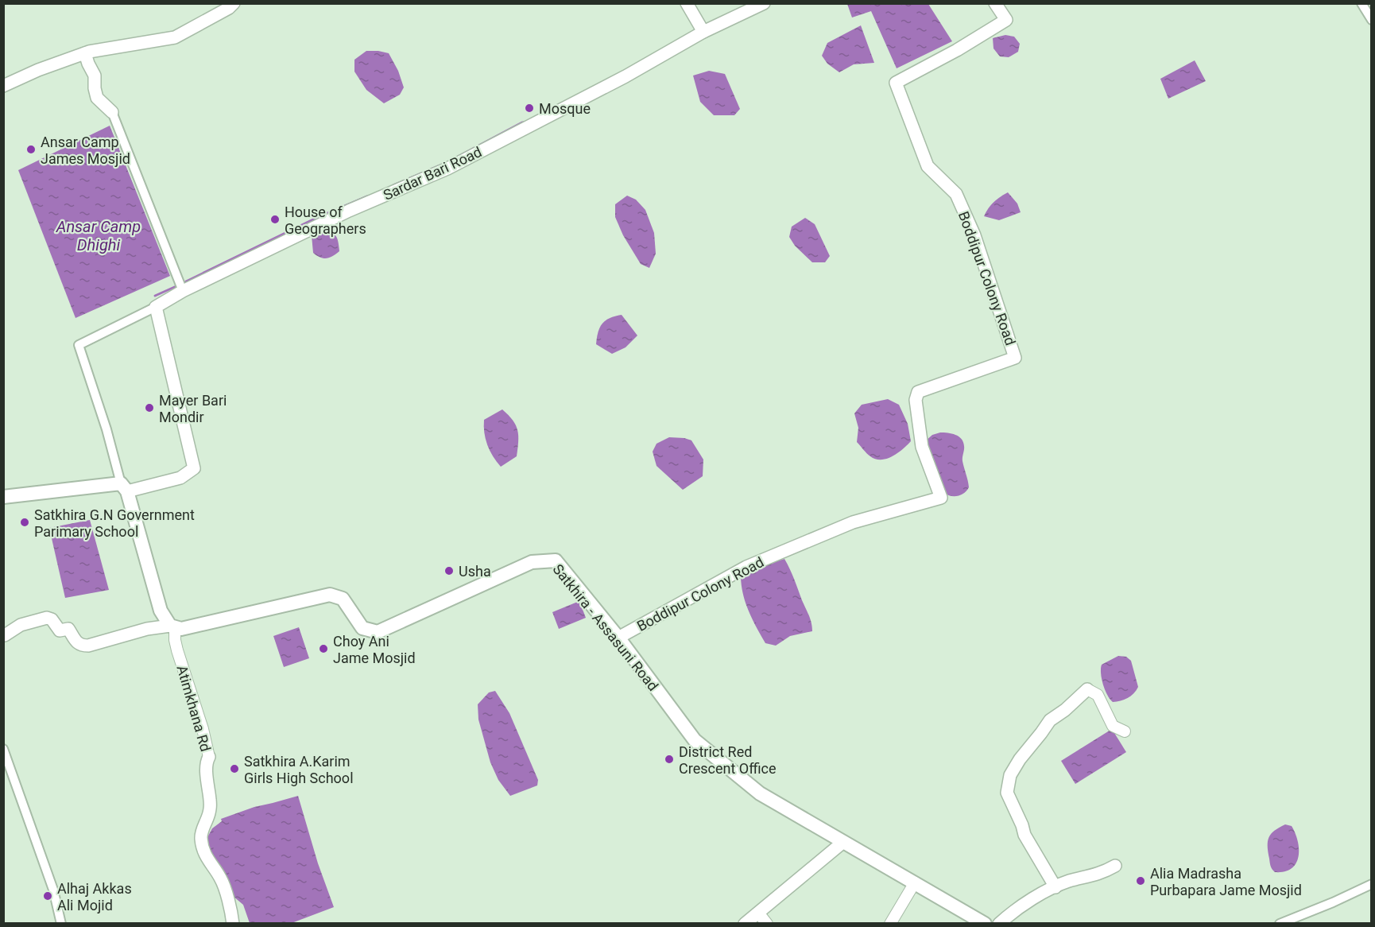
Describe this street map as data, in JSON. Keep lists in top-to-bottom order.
{
  "streets": {
    "main road": [
      "Sardar Bari Road",
      "Boddipur Colony Road",
      "Satkhira - Assasuni Road",
      "Atimkhana Rd"
    ]
  },
  "crossings": [
    ["Boddipur Colony Road", "Satkhira - Assasuni Road"],
    ["Satkhira - Assasuni Road", "Atimkhana Rd"]
  ],
  "water": ["Ansar Camp Dhighi"],
  "places": [
    "Mosque",
    "Ansar Camp James Mosjid",
    "House of Geographers",
    "Mayer Bari Mondir",
    "Satkhira G.N Government Parimary School",
    "Usha",
    "Choy Ani Jame Mosjid",
    "District Red Crescent Office",
    "Satkhira A.Karim Girls High School",
    "Alia Madrasha Purbapara Jame Mosjid",
    "Alhaj Akkas Ali Mojid"
  ]
}
